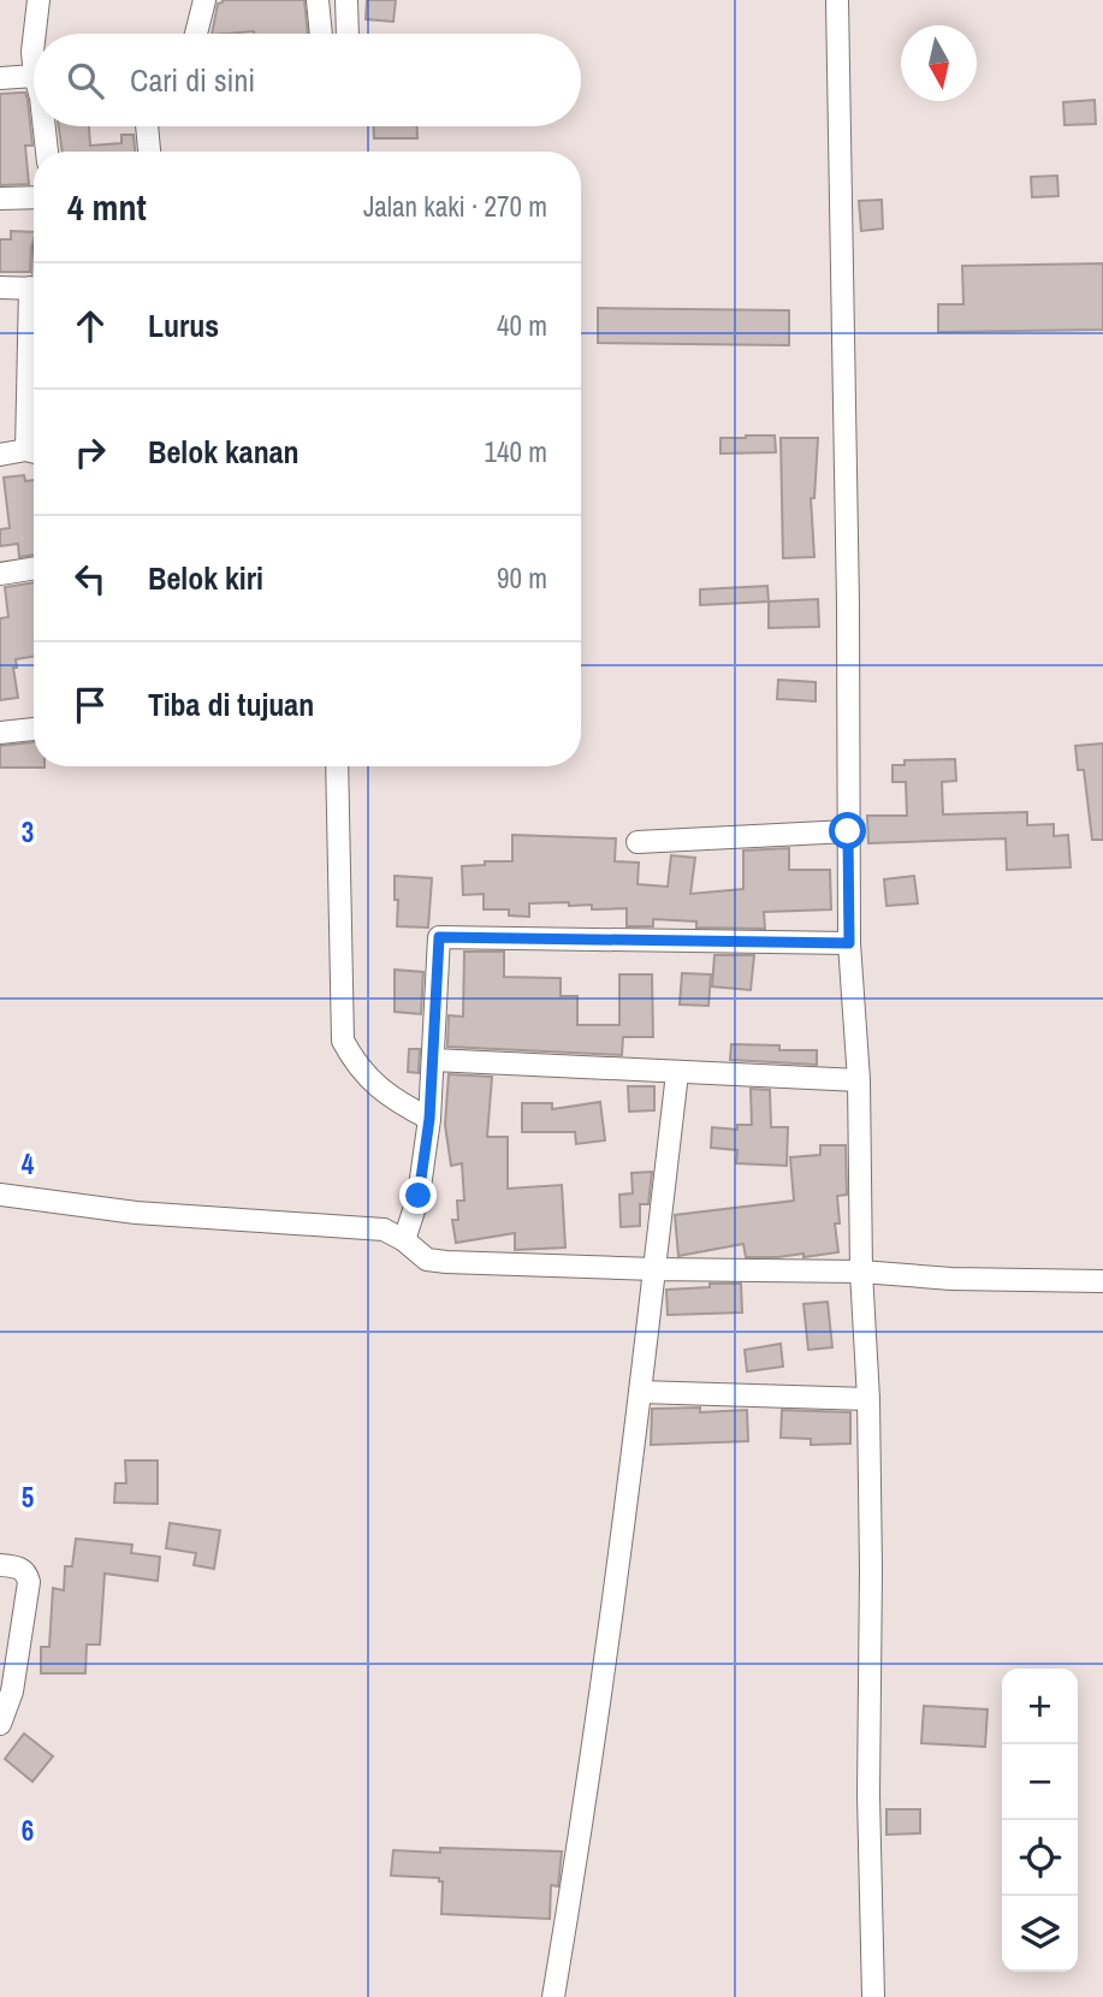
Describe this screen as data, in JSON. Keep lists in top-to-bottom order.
{
  "north": "bottom",
  "page": {
    "search": "Cari di sini",
    "heading": ["4 mnt", "Jalan kaki · 270 m"],
    "list": [
      ["Lurus", "40 m"],
      ["Belok kanan", "140 m"],
      ["Belok kiri", "90 m"],
      "Tiba di tujuan"
    ],
    "map_buttons": ["+", "−"]
  },
  "grid": {
    "rows": [
      "3",
      "4",
      "5",
      "6"
    ]
  }
}
